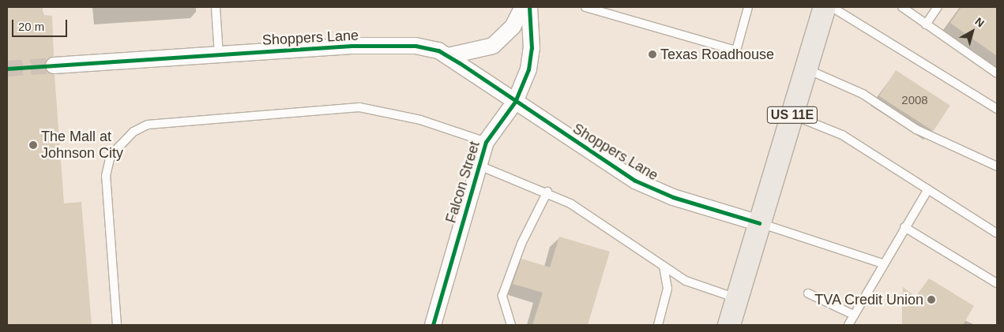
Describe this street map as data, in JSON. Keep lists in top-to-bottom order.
{
  "streets": {
    "main road": ["US 11E"],
    "street": ["Shoppers Lane", "Falcon Street"]
  },
  "crossings": [
    ["Shoppers Lane", "US 11E"],
    ["Shoppers Lane", "Falcon Street"]
  ],
  "places": ["Texas Roadhouse", "The Mall at Johnson City", "TVA Credit Union"],
  "house_numbers": ["2008"],
  "scale_bar": "20 m",
  "north": "top right"
}
